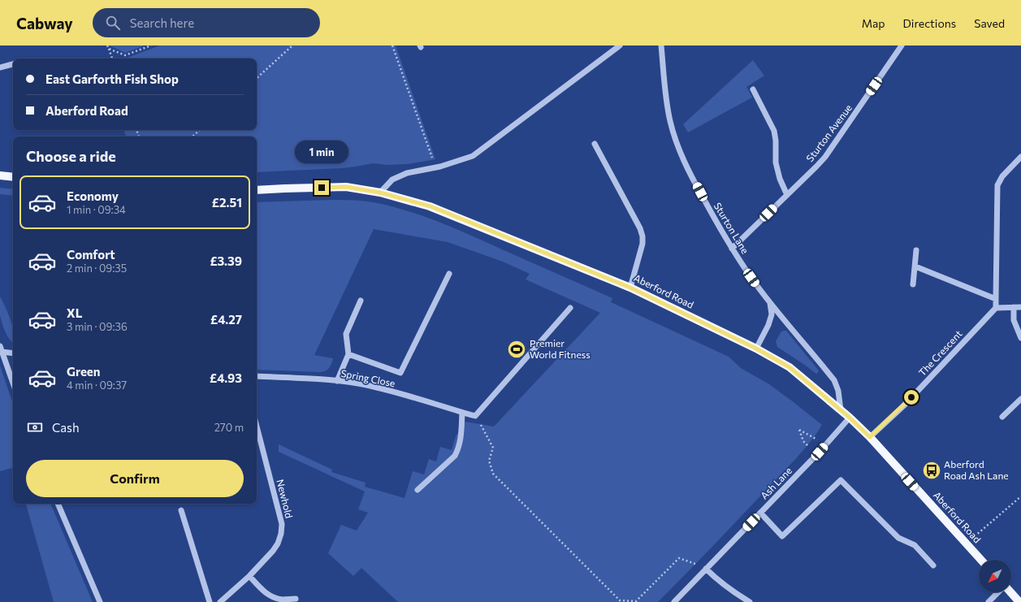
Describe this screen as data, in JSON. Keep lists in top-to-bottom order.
{
  "streets": {
    "main road": ["Aberford Road"],
    "street": [
      "Sturton Avenue",
      "Sturton Lane",
      "The Crescent",
      "Spring Close",
      "Ash Lane",
      "Newhold"
    ]
  },
  "crossings": [
    ["Sturton Avenue", "Sturton Lane"],
    ["Sturton Lane", "Aberford Road"],
    ["Aberford Road", "The Crescent"],
    ["Aberford Road", "Ash Lane"]
  ],
  "places": {
    "sports": ["Premier World Fitness"],
    "bus stop": ["Aberford Road Ash Lane"]
  },
  "north": "bottom left",
  "page": {
    "header": "Cabway",
    "search": "Search here",
    "nav": ["Map", "Directions", "Saved"],
    "banner": ["East Garforth Fish Shop", "Aberford Road"],
    "heading": "Choose a ride",
    "bubble": "1 min",
    "list": [
      {
        "name": "Economy",
        "note": "1 min · 09:34",
        "value": "£2.51"
      },
      {
        "name": "Comfort",
        "note": "2 min · 09:35",
        "value": "£3.39"
      },
      {
        "name": "XL",
        "note": "3 min · 09:36",
        "value": "£4.27"
      },
      {
        "name": "Green",
        "note": "4 min · 09:37",
        "value": "£4.93"
      }
    ],
    "pay": ["Cash", "270 m"],
    "buttons": "Confirm"
  }
}
